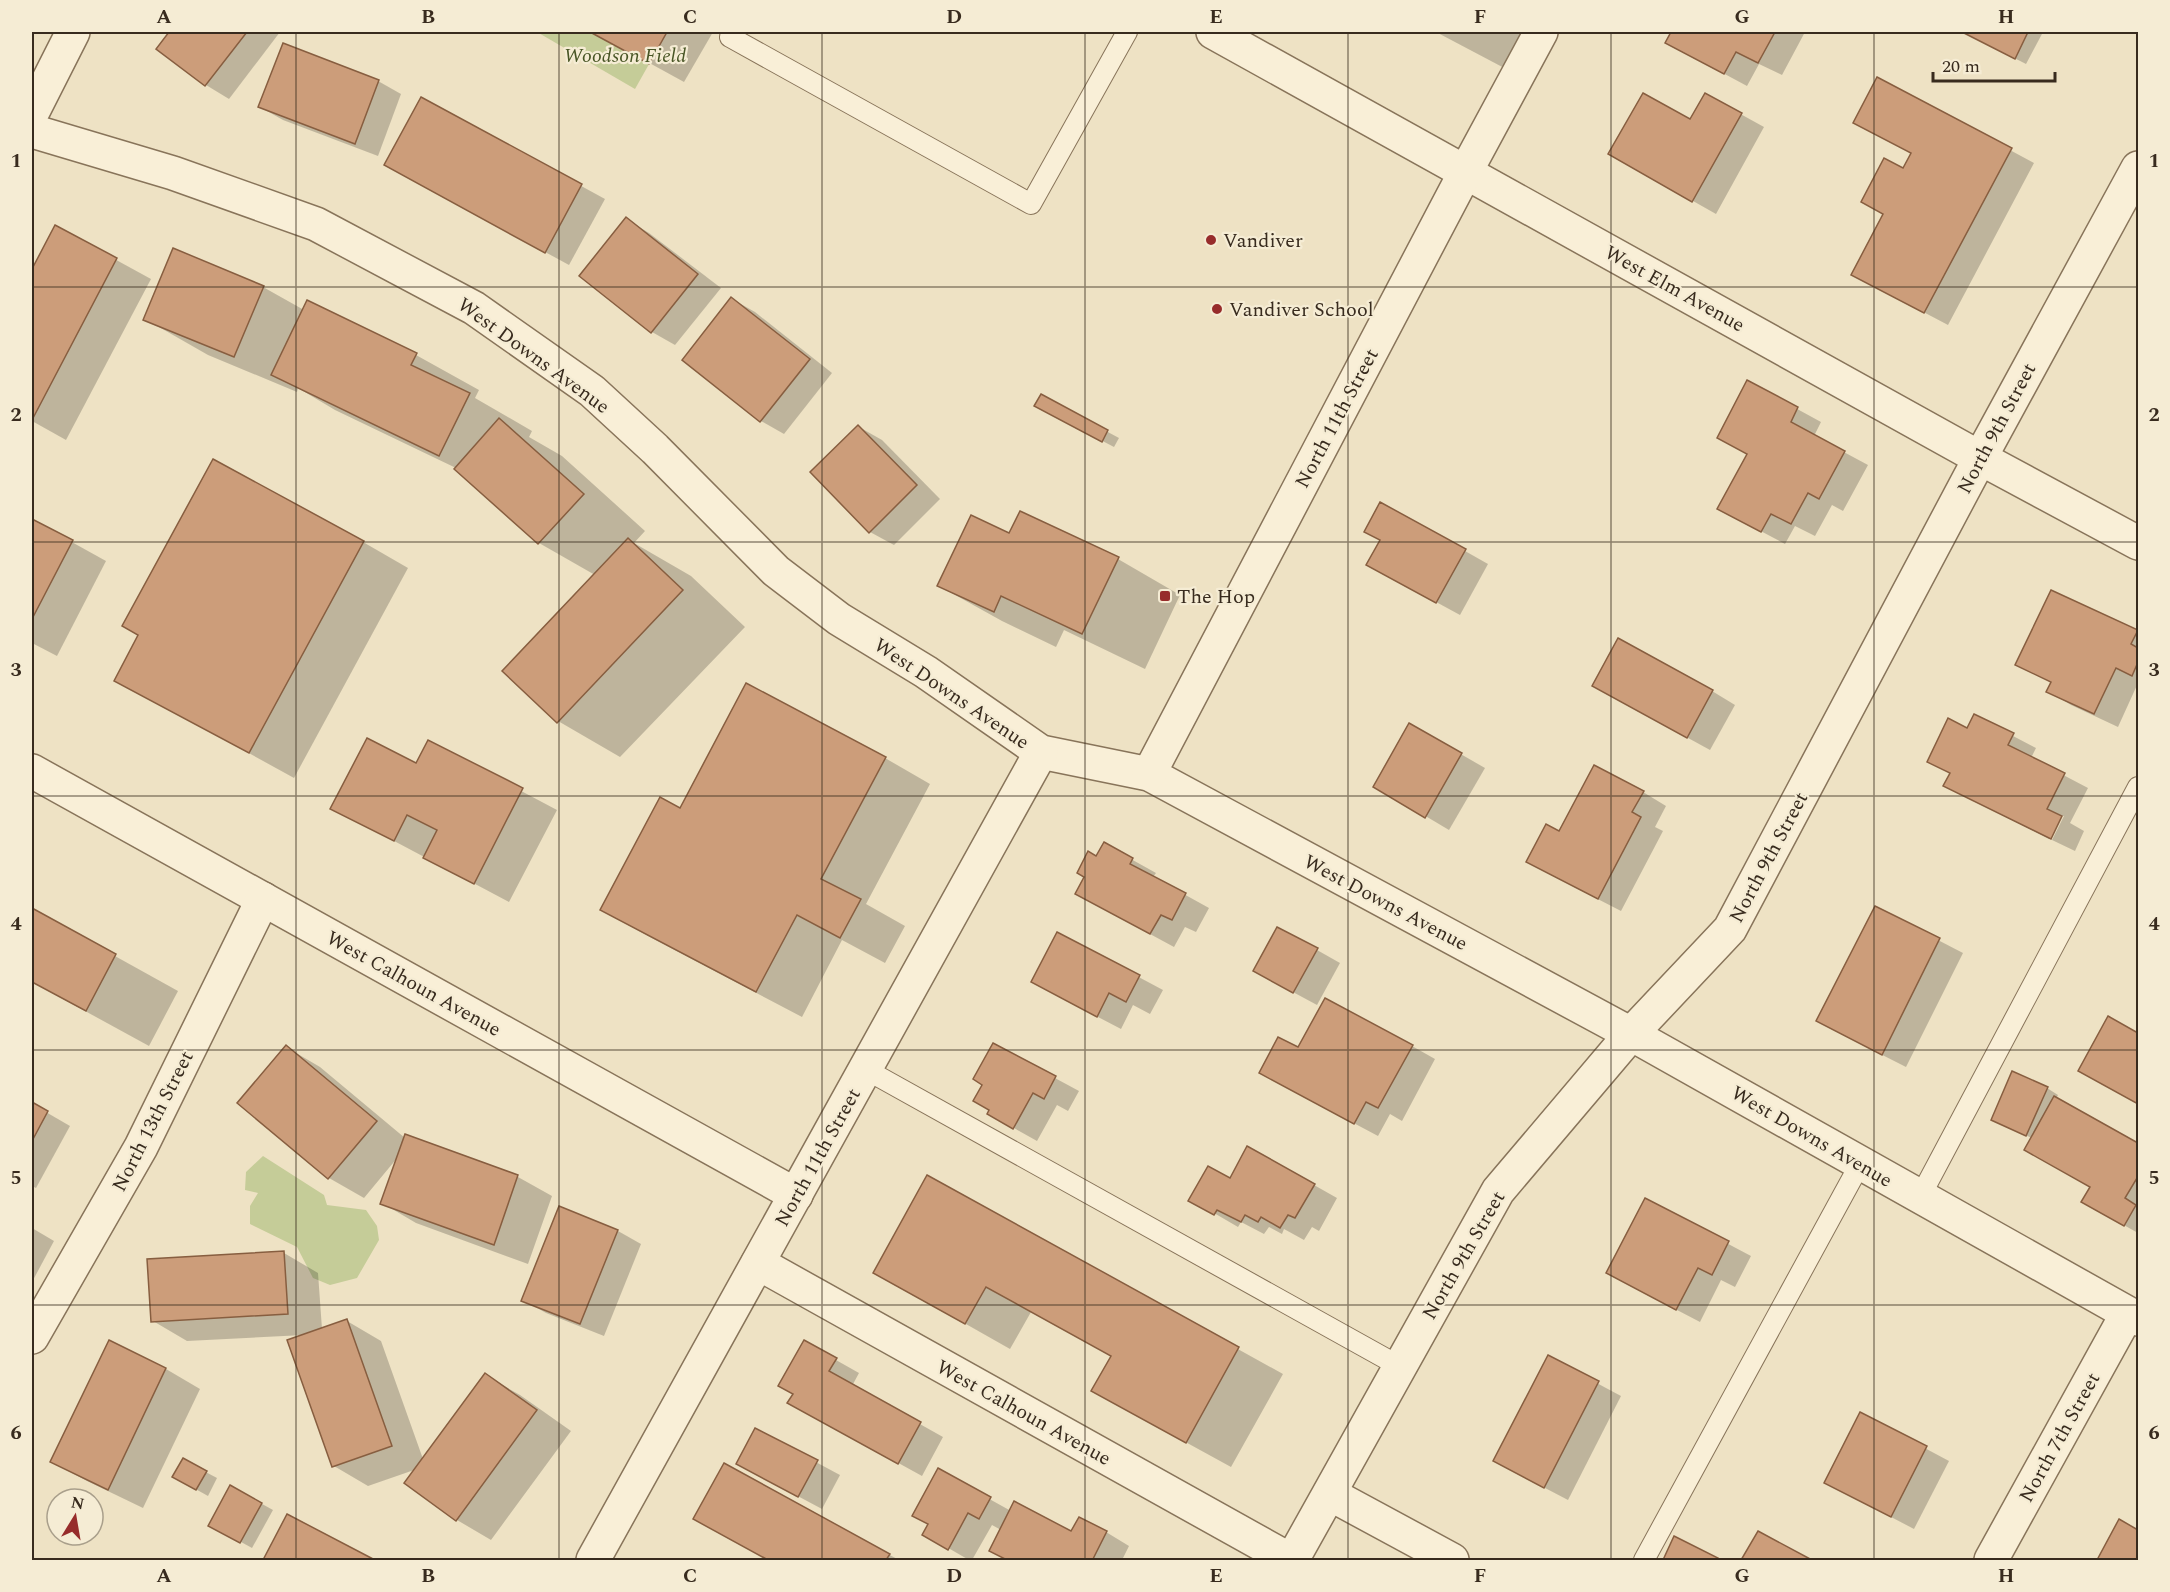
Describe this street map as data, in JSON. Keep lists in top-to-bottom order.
{
  "streets": {
    "street": [
      "West Elm Avenue",
      "West Downs Avenue",
      "North 11th Street",
      "North 9th Street",
      "West Calhoun Avenue",
      "North 13th Street",
      "North 7th Street"
    ]
  },
  "crossings": [
    ["West Elm Avenue", "North 11th Street"],
    ["West Elm Avenue", "North 9th Street"],
    ["West Downs Avenue", "North 11th Street"],
    ["West Downs Avenue", "North 9th Street"],
    ["West Downs Avenue", "North 7th Street"],
    ["North 11th Street", "West Calhoun Avenue"],
    ["North 9th Street", "West Calhoun Avenue"],
    ["West Calhoun Avenue", "North 13th Street"]
  ],
  "parks": ["Woodson Field"],
  "places": {
    "other": ["Vandiver", "Vandiver School"],
    "transit": ["The Hop"]
  },
  "scale_bar": "20 m",
  "north": "top",
  "grid": {
    "columns": [
      "A",
      "B",
      "C",
      "D",
      "E",
      "F",
      "G",
      "H"
    ],
    "rows": [
      "1",
      "2",
      "3",
      "4",
      "5",
      "6"
    ]
  }
}
